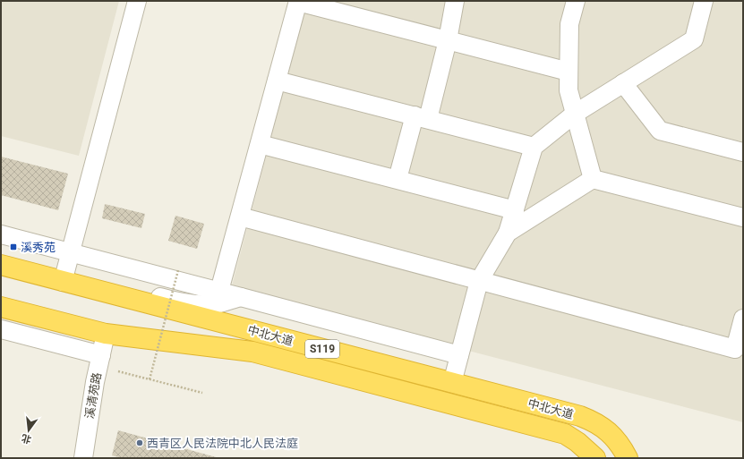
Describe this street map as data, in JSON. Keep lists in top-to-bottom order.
{
  "streets": {
    "highway": ["中北大道", "S119"],
    "street": ["溪清苑路"]
  },
  "crossings": [
    ["中北大道", "溪清苑路"]
  ],
  "places": {
    "transit": ["溪秀苑"],
    "other": ["西青区人民法院中北人民法庭"]
  },
  "north": "bottom"
}
